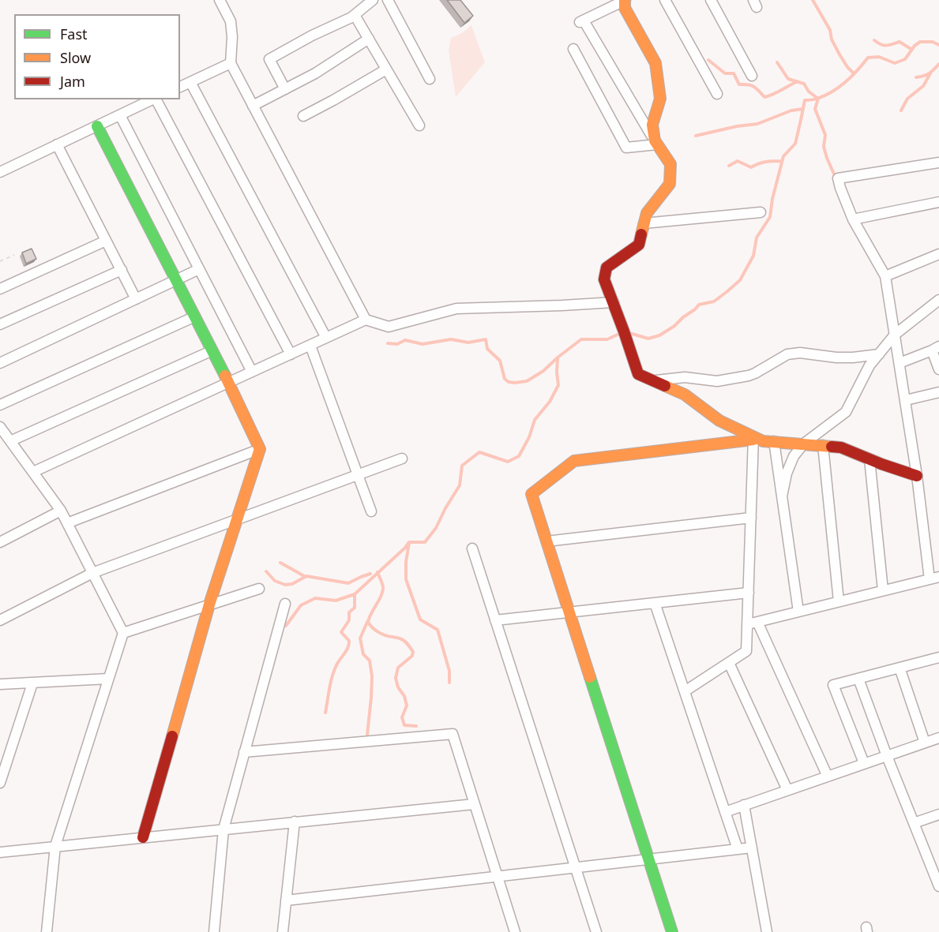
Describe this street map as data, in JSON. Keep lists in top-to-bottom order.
{
  "legend": ["Fast", "Slow", "Jam"]
}
